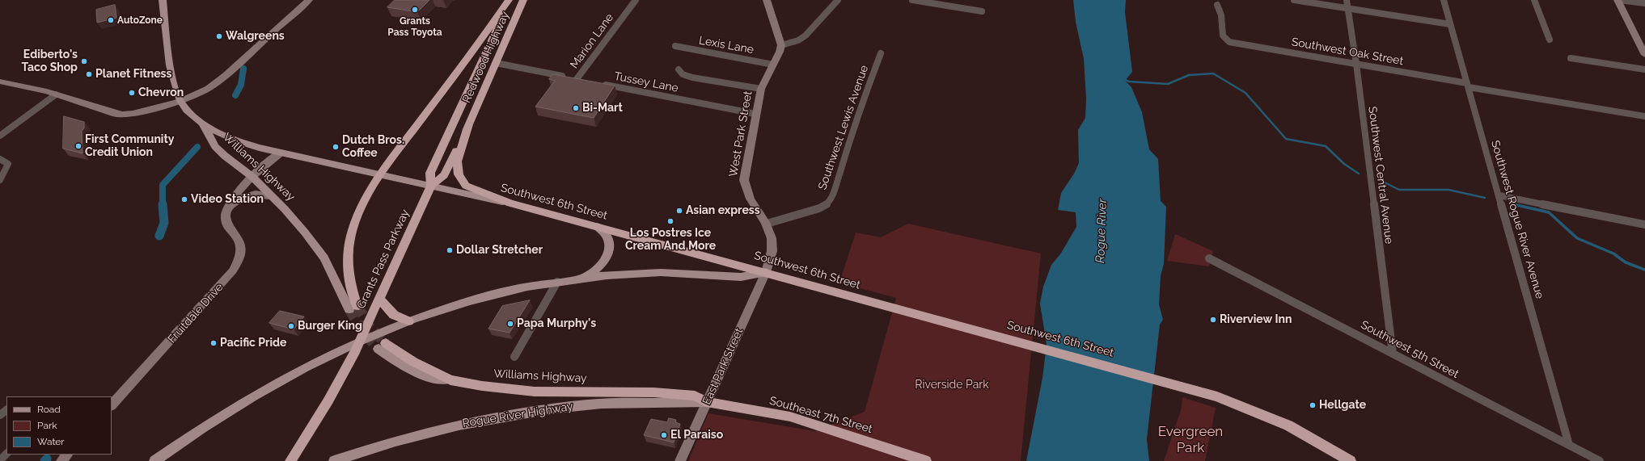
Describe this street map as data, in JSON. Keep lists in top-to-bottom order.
{
  "streets": {
    "highway": [
      "Redwood Highway",
      "Williams Highway",
      "Southwest 6th Street",
      "Grants Pass Parkway",
      "Southeast 7th Street"
    ],
    "main road": ["Rogue River Highway"],
    "street": [
      "Marion Lane",
      "Lexis Lane",
      "Southwest Oak Street",
      "Tussey Lane",
      "Southwest Lewis Avenue",
      "West Park Street",
      "Southwest Central Avenue",
      "Southwest Rogue River Avenue",
      "Fruitdale Drive",
      "Southwest 5th Street",
      "East Park Street"
    ]
  },
  "crossings": [
    ["Marion Lane", "Redwood Highway"],
    ["Lexis Lane", "West Park Street"],
    ["Southwest Oak Street", "Southwest Central Avenue"],
    ["Southwest Oak Street", "Southwest Rogue River Avenue"],
    ["Redwood Highway", "Grants Pass Parkway"],
    ["Tussey Lane", "West Park Street"],
    ["Southwest Lewis Avenue", "West Park Street"],
    ["West Park Street", "Southwest 6th Street"],
    ["West Park Street", "East Park Street"],
    ["Williams Highway", "Southwest 6th Street"],
    ["Williams Highway", "Grants Pass Parkway"],
    ["Williams Highway", "Fruitdale Drive"],
    ["Williams Highway", "East Park Street"],
    ["Williams Highway", "Rogue River Highway"],
    ["Williams Highway", "Southeast 7th Street"],
    ["Southwest Central Avenue", "Southwest 5th Street"],
    ["Southwest 6th Street", "Grants Pass Parkway"],
    ["Southwest 6th Street", "East Park Street"],
    ["Southwest Rogue River Avenue", "Southwest 5th Street"],
    ["East Park Street", "Rogue River Highway"],
    ["East Park Street", "Southeast 7th Street"],
    ["Rogue River Highway", "Southeast 7th Street"]
  ],
  "water": ["Rogue River"],
  "parks": ["Riverside Park", "Evergreen Park"],
  "places": [
    "Grants Pass Toyota",
    "AutoZone",
    "Walgreens",
    "Ediberto's Taco Shop",
    "Planet Fitness",
    "Chevron",
    "Bi-Mart",
    "First Community Credit Union",
    "Dutch Bros. Coffee",
    "Video Station",
    "Asian express",
    "Los Postres Ice Cream And More",
    "Dollar Stretcher",
    "Riverview Inn",
    "Papa Murphy's",
    "Burger King",
    "Pacific Pride",
    "Hellgate",
    "El Paraiso"
  ],
  "legend": ["Road", "Park", "Water"]
}
